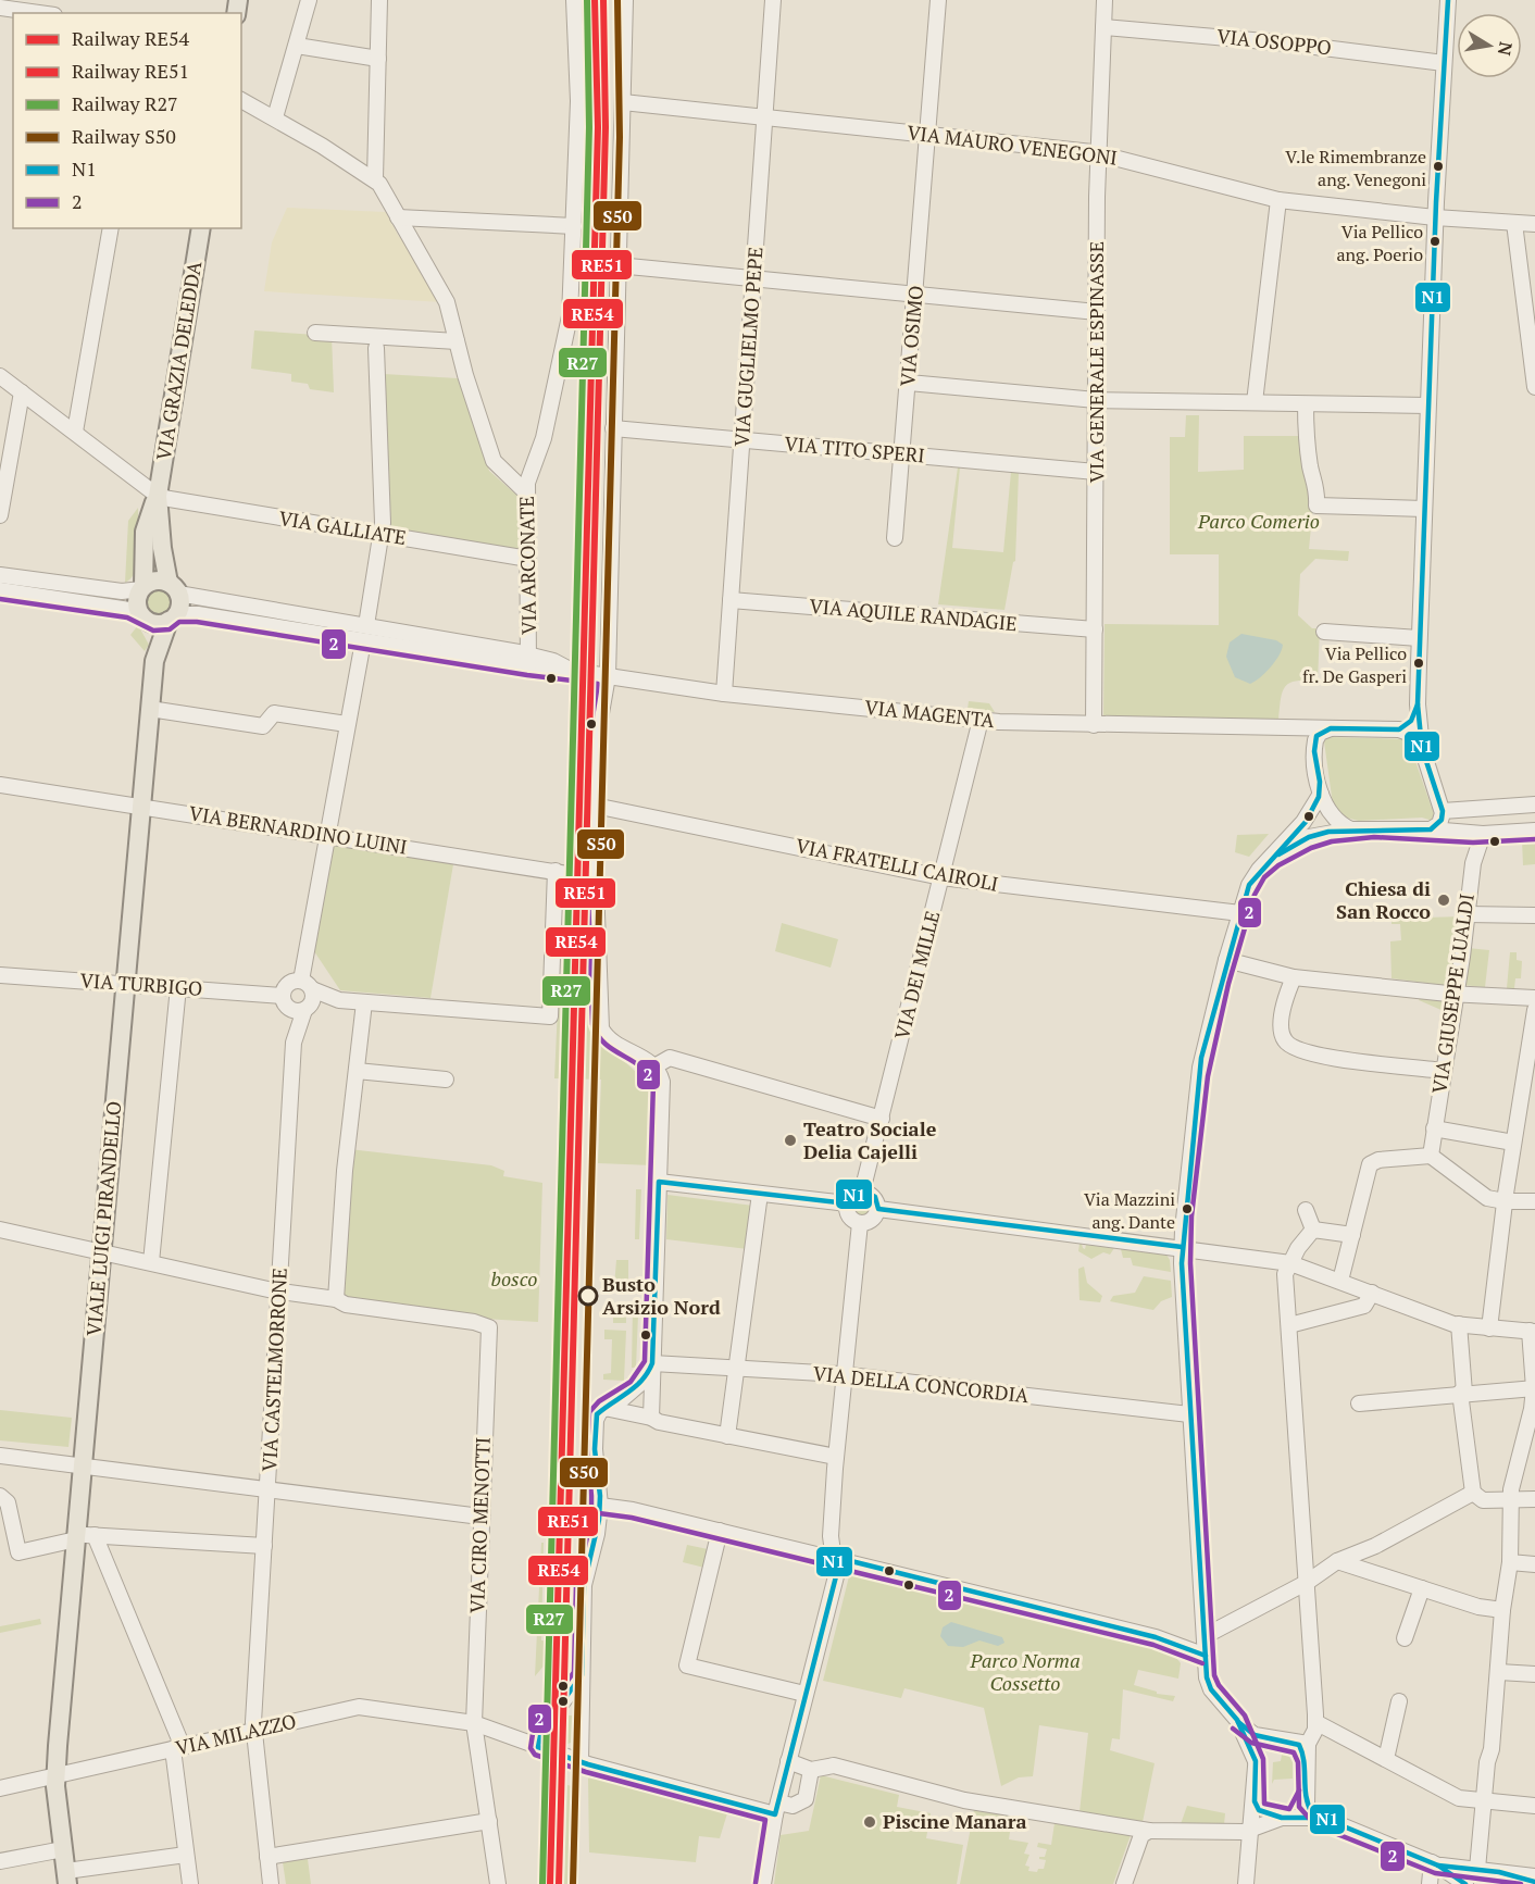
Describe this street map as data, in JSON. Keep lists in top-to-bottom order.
{
  "streets": {
    "main road": ["VIA GRAZIA DELEDDA", "VIALE LUIGI PIRANDELLO"],
    "street": [
      "VIA OSOPPO",
      "VIA MAURO VENEGONI",
      "VIA OSIMO",
      "VIA GUGLIELMO PEPE",
      "VIA GENERALE ESPINASSE",
      "VIA TITO SPERI",
      "VIA GALLIATE",
      "VIA ARCONATE",
      "VIA AQUILE RANDAGIE",
      "VIA MAGENTA",
      "VIA BERNARDINO LUINI",
      "VIA FRATELLI CAIROLI",
      "VIA DEI MILLE",
      "VIA TURBIGO",
      "VIA GIUSEPPE LUALDI",
      "VIA CASTELMORRONE",
      "VIA DELLA CONCORDIA",
      "VIA CIRO MENOTTI",
      "VIA MILAZZO"
    ]
  },
  "crossings": [
    ["VIA OSOPPO", "VIA GENERALE ESPINASSE"],
    ["VIA MAURO VENEGONI", "VIA OSIMO"],
    ["VIA MAURO VENEGONI", "VIA GUGLIELMO PEPE"],
    ["VIA MAURO VENEGONI", "VIA GENERALE ESPINASSE"],
    ["VIA OSIMO", "VIA TITO SPERI"],
    ["VIA GUGLIELMO PEPE", "VIA TITO SPERI"],
    ["VIA GUGLIELMO PEPE", "VIA AQUILE RANDAGIE"],
    ["VIA GUGLIELMO PEPE", "VIA MAGENTA"],
    ["VIA GRAZIA DELEDDA", "VIA GALLIATE"],
    ["VIA GRAZIA DELEDDA", "VIA MAGENTA"],
    ["VIA GRAZIA DELEDDA", "VIALE LUIGI PIRANDELLO"],
    ["VIA GENERALE ESPINASSE", "VIA TITO SPERI"],
    ["VIA GENERALE ESPINASSE", "VIA AQUILE RANDAGIE"],
    ["VIA GENERALE ESPINASSE", "VIA MAGENTA"],
    ["VIA GALLIATE", "VIA ARCONATE"],
    ["VIA ARCONATE", "VIA MAGENTA"],
    ["VIA MAGENTA", "VIA DEI MILLE"],
    ["VIA MAGENTA", "VIALE LUIGI PIRANDELLO"],
    ["VIA BERNARDINO LUINI", "VIALE LUIGI PIRANDELLO"],
    ["VIA FRATELLI CAIROLI", "VIA DEI MILLE"],
    ["VIA TURBIGO", "VIALE LUIGI PIRANDELLO"],
    ["VIA TURBIGO", "VIA CASTELMORRONE"],
    ["VIALE LUIGI PIRANDELLO", "VIA MILAZZO"],
    ["VIA CASTELMORRONE", "VIA MILAZZO"],
    ["VIA CIRO MENOTTI", "VIA MILAZZO"]
  ],
  "parks": ["Parco Comerio", "bosco", "Parco Norma Cossetto"],
  "places": [
    "V.le Rimembranze ang. Venegoni",
    "Via Pellico ang. Poerio",
    "Via Pellico fr. De Gasperi",
    "Chiesa di San Rocco",
    "Teatro Sociale Delia Cajelli",
    "Via Mazzini ang. Dante",
    "Busto Arsizio Nord",
    "Piscine Manara"
  ],
  "lines": [
    "rail line RE54",
    "rail line RE51",
    "rail line R27",
    "rail line S50",
    "transit line N1",
    "transit line 2"
  ],
  "legend": [
    "Railway RE54",
    "Railway RE51",
    "Railway R27",
    "Railway S50",
    "N1",
    "2"
  ],
  "north": "right"
}
